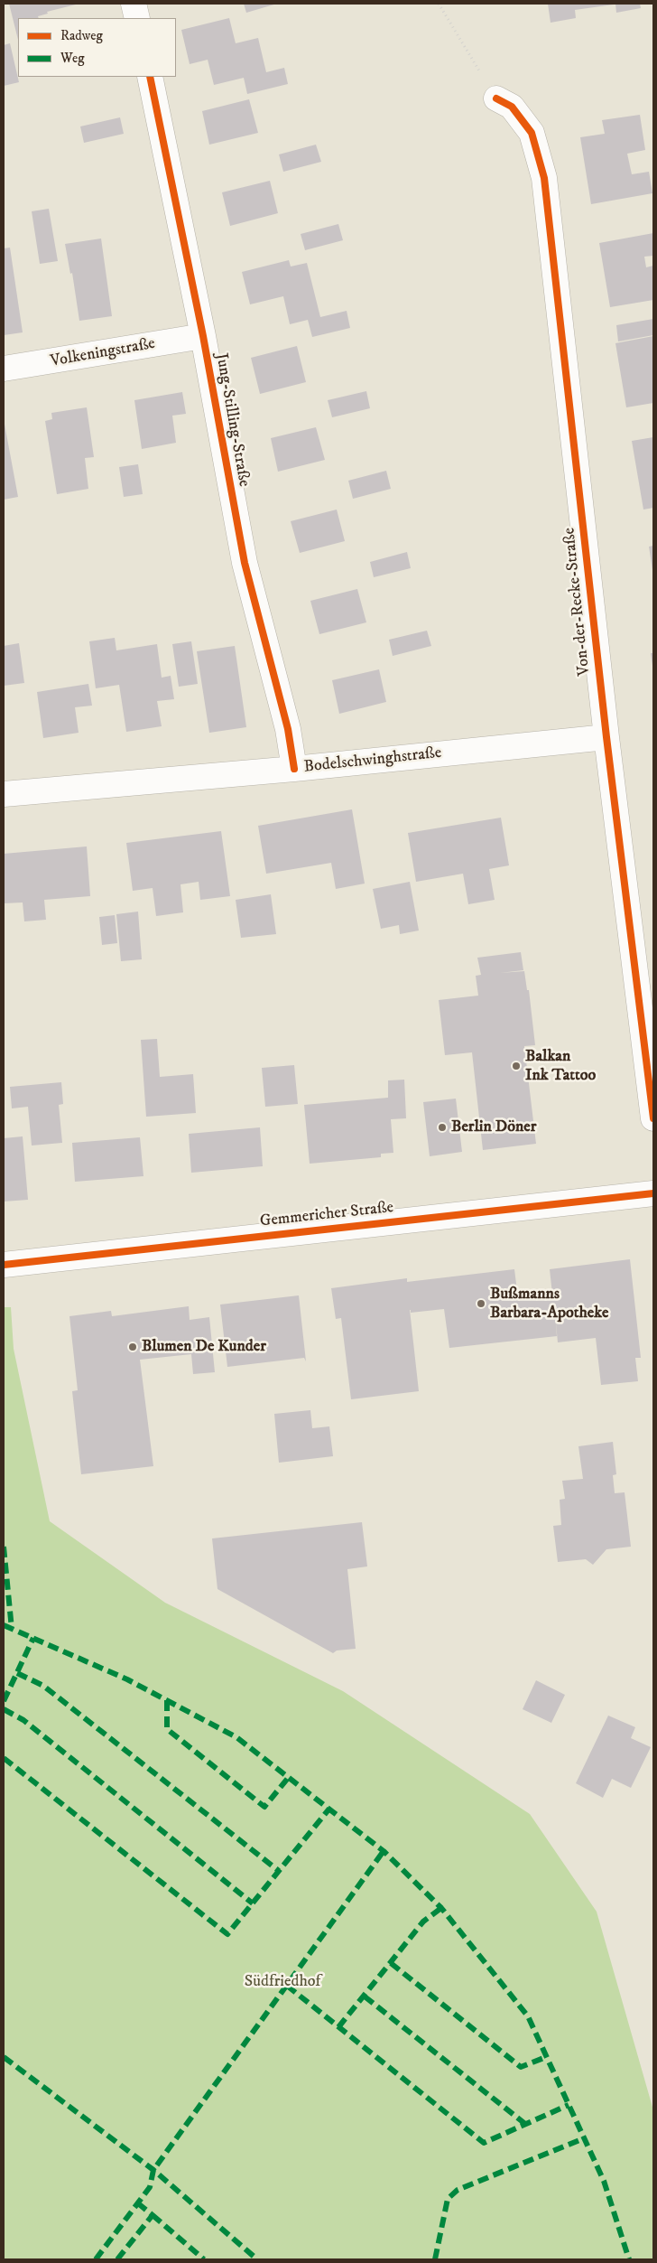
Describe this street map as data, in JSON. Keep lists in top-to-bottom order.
{
  "streets": {
    "street": [
      "Volkeningstraße",
      "Jung-Stilling-Straße",
      "Von-der-Recke-Straße",
      "Bodelschwinghstraße",
      "Gemmericher Straße"
    ]
  },
  "crossings": [
    ["Volkeningstraße", "Jung-Stilling-Straße"],
    ["Jung-Stilling-Straße", "Bodelschwinghstraße"],
    ["Von-der-Recke-Straße", "Bodelschwinghstraße"]
  ],
  "parks": ["Südfriedhof"],
  "places": [
    "Balkan Ink Tattoo",
    "Berlin Döner",
    "Bußmanns Barbara-Apotheke",
    "Blumen De Kunder"
  ],
  "legend": ["Radweg", "Weg"]
}
